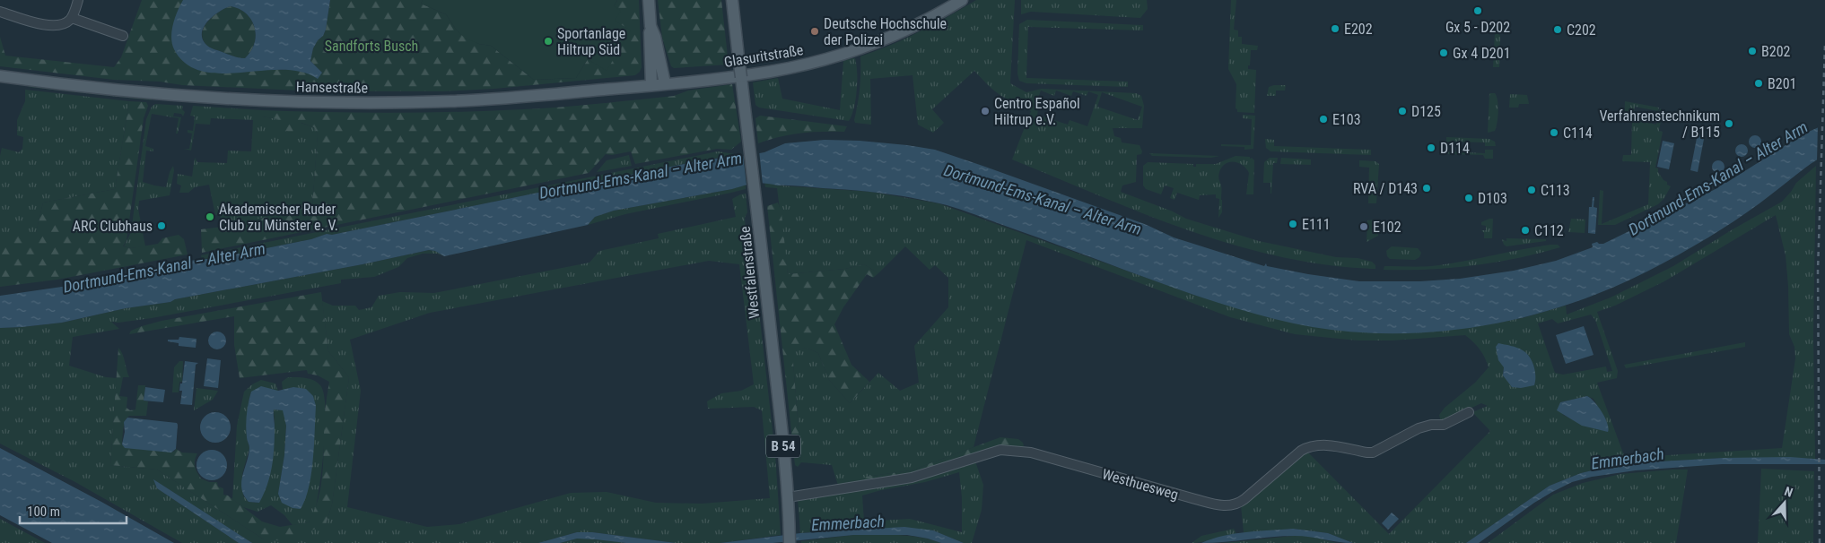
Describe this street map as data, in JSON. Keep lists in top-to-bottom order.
{
  "streets": {
    "main road": [
      "Glasuritstraße",
      "Hansestraße",
      "Westfalenstraße",
      "B 54"
    ],
    "street": ["Westhuesweg"]
  },
  "crossings": [
    ["Glasuritstraße", "Hansestraße"],
    ["Westfalenstraße", "Westhuesweg"]
  ],
  "water": ["Dortmund-Ems-Kanal – Alter Arm", "Emmerbach"],
  "parks": ["Sandforts Busch"],
  "places": [
    "Gx 5 - D202",
    "E202",
    "C202",
    "Deutsche Hochschule der Polizei",
    "Sportanlage Hiltrup Süd",
    "B202",
    "Gx 4 D201",
    "B201",
    "Centro Español Hiltrup e.V.",
    "D125",
    "E103",
    "Verfahrenstechnikum / B115",
    "C114",
    "D114",
    "RVA / D143",
    "C113",
    "D103",
    "Akademischer Ruder Club zu Münster e. V.",
    "E111",
    "ARC Clubhaus",
    "E102",
    "C112"
  ],
  "scale_bar": "100 m",
  "north": "top"
}
